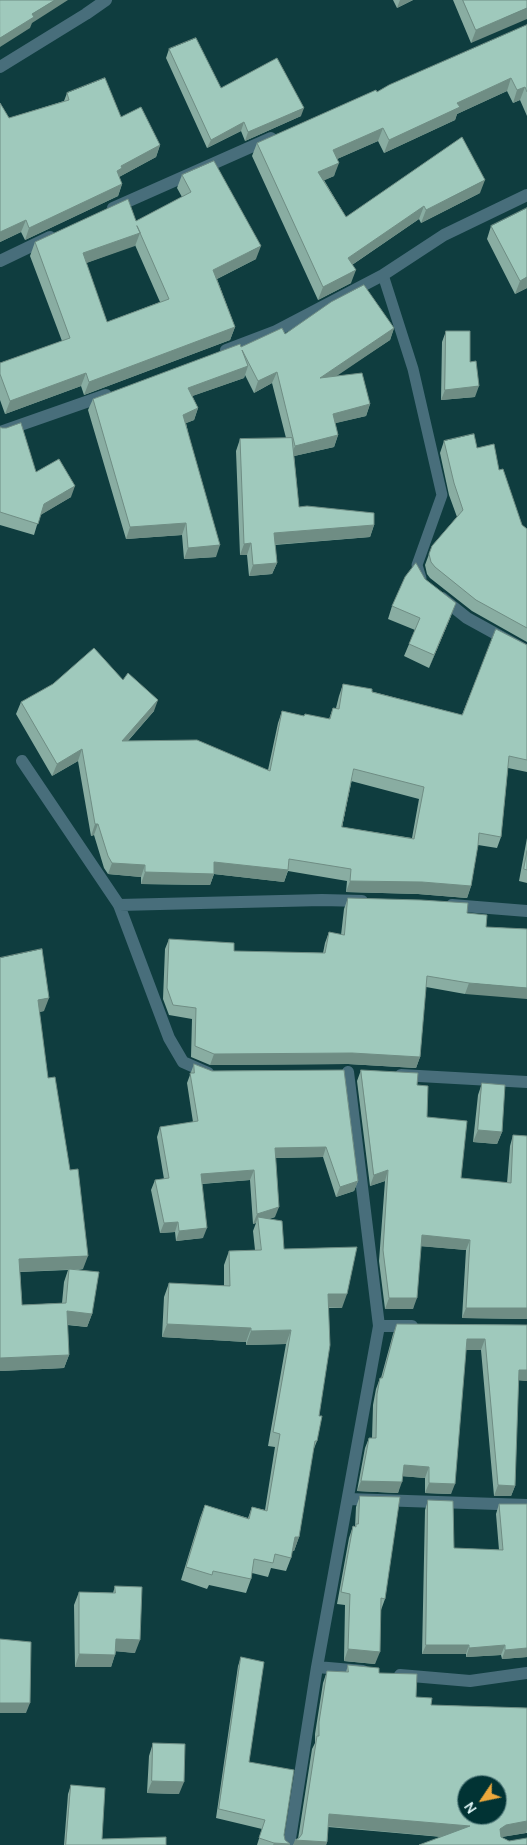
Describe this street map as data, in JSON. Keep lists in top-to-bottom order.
{
  "north": "bottom left"
}
